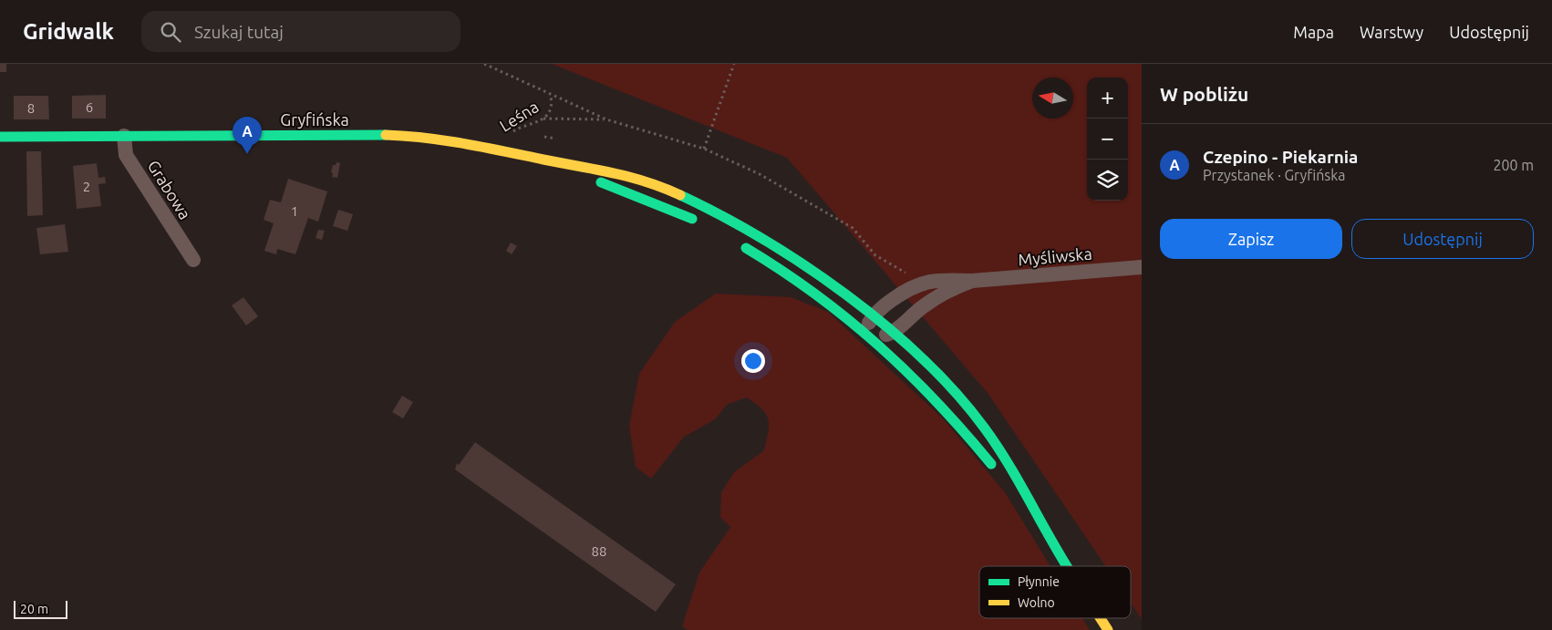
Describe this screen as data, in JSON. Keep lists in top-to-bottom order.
{
  "streets": {
    "main road": ["Gryfińska"],
    "street": ["Grabowa", "Myśliwska"],
    "path": ["Leśna"]
  },
  "crossings": [
    ["Leśna", "Gryfińska"],
    ["Gryfińska", "Grabowa"]
  ],
  "house_numbers": [
    "6",
    "8",
    "2",
    "1",
    "88"
  ],
  "legend": ["Płynnie", "Wolno"],
  "scale_bar": "20 m",
  "north": "left",
  "page": {
    "header": "Gridwalk",
    "search": "Szukaj tutaj",
    "nav": ["Mapa", "Warstwy", "Udostępnij"],
    "heading": "W pobliżu",
    "map_buttons": ["+", "−"],
    "pins": "A",
    "list": [
      {
        "mark": "A",
        "name": "Czepino - Piekarnia",
        "note": "Przystanek · Gryfińska",
        "value": "200 m"
      }
    ],
    "buttons": ["Zapisz", "Udostępnij"],
    "scale": "20 m"
  }
}
